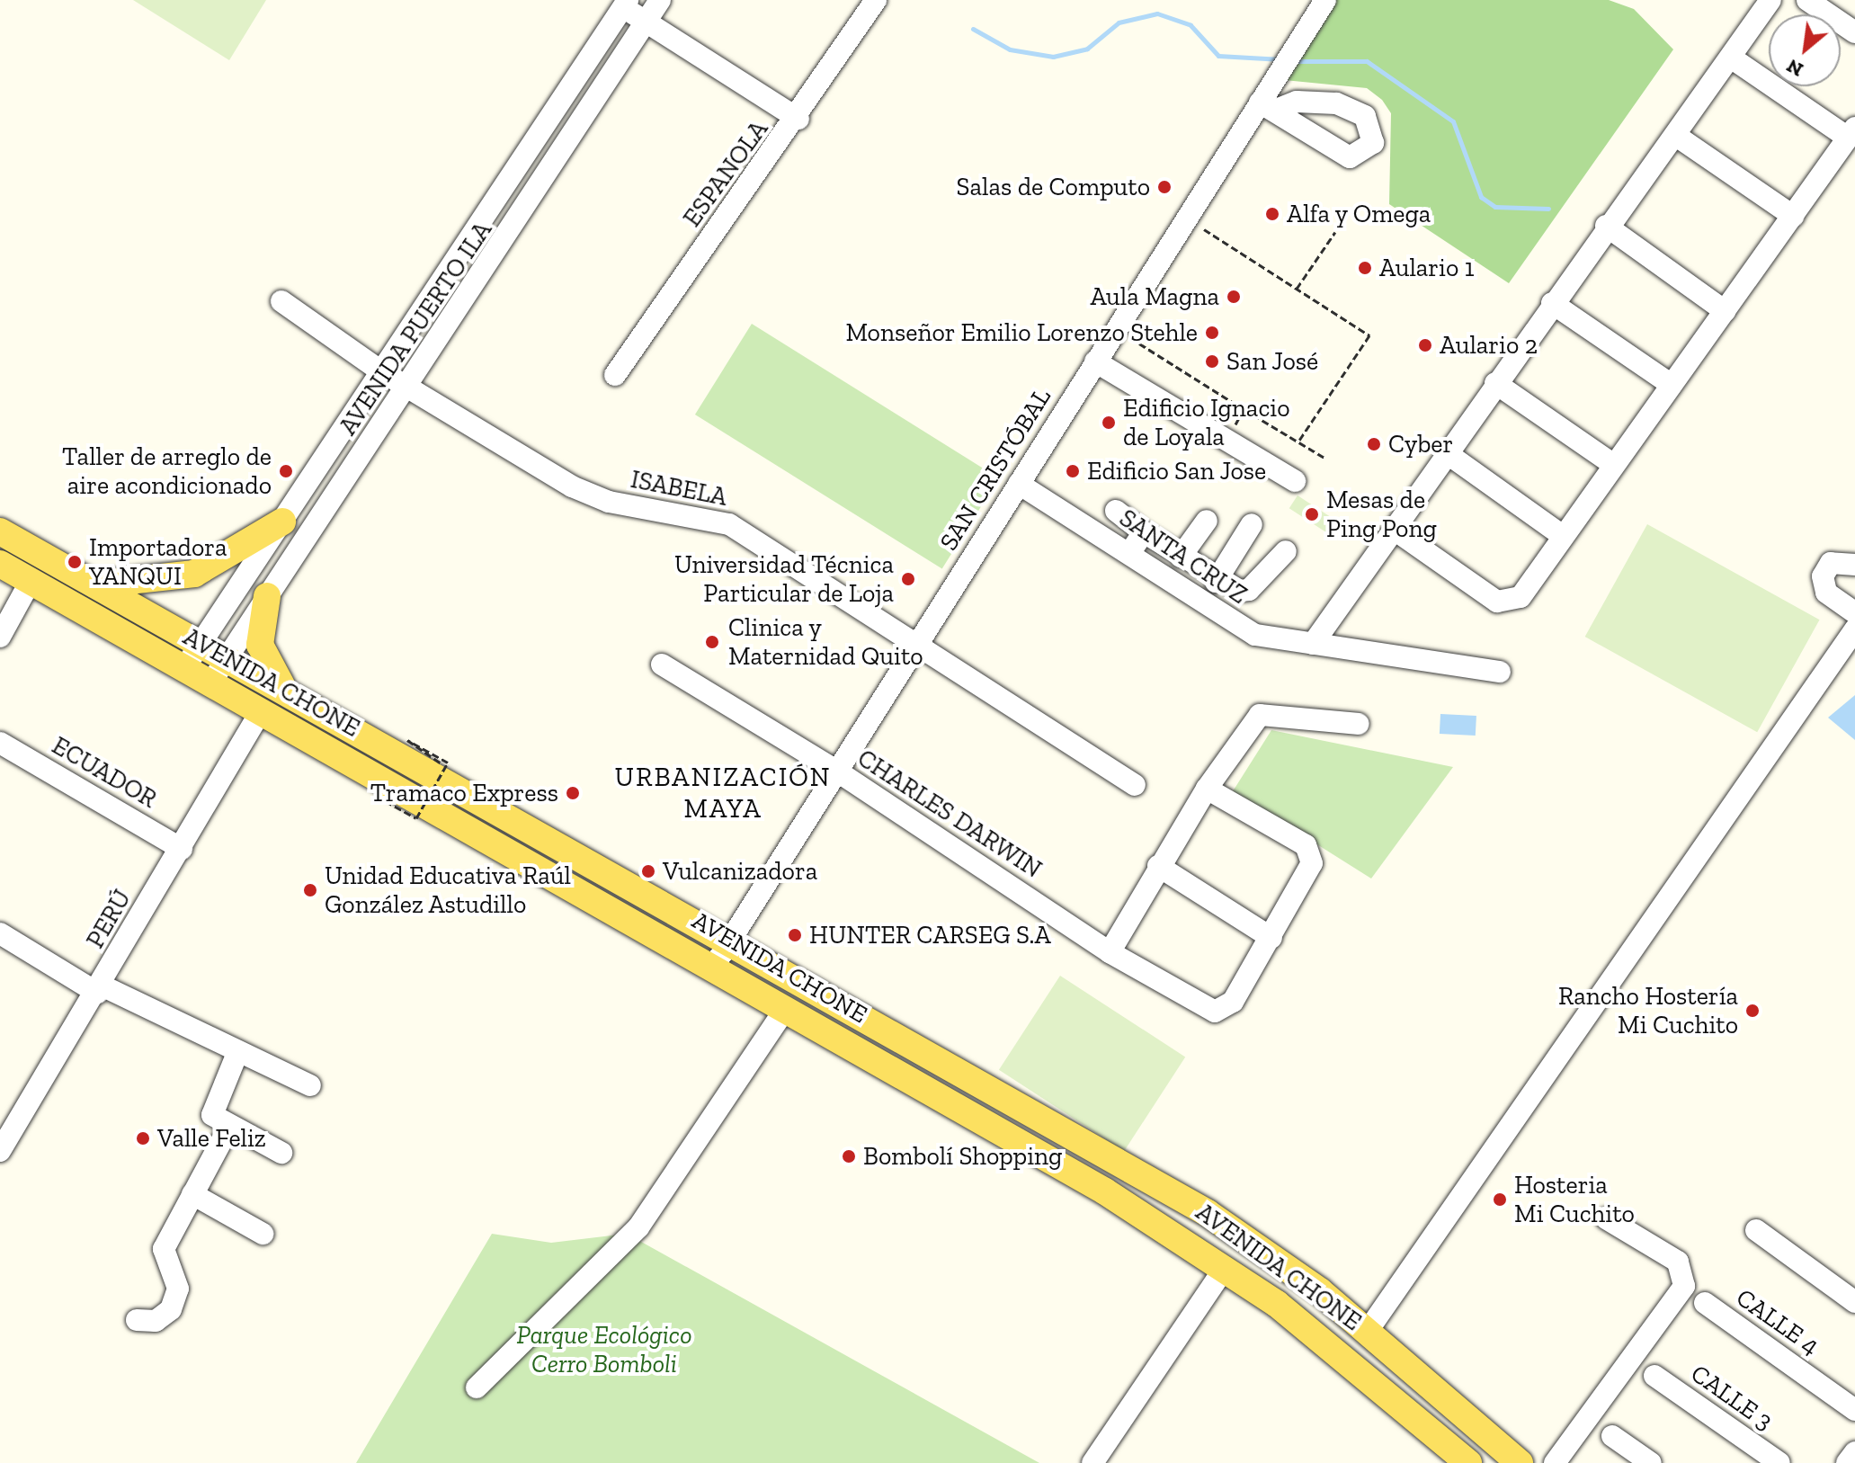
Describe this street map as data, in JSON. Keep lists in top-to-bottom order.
{
  "streets": {
    "main road": ["AVENIDA CHONE"],
    "street": [
      "ESPANOLA",
      "AVENIDA PUERTO ILA",
      "SAN CRISTÓBAL",
      "ISABELA",
      "SANTA CRUZ",
      "ECUADOR",
      "CHARLES DARWIN",
      "PERÚ",
      "CALLE 4",
      "CALLE 3"
    ]
  },
  "crossings": [
    ["AVENIDA PUERTO ILA", "ISABELA"],
    ["AVENIDA PUERTO ILA", "AVENIDA CHONE"],
    ["SAN CRISTÓBAL", "ISABELA"],
    ["SAN CRISTÓBAL", "SANTA CRUZ"],
    ["SAN CRISTÓBAL", "AVENIDA CHONE"],
    ["SAN CRISTÓBAL", "CHARLES DARWIN"],
    ["AVENIDA CHONE", "PERÚ"],
    ["ECUADOR", "PERÚ"]
  ],
  "districts": ["URBANIZACIÓN MAYA"],
  "parks": ["Parque Ecológico Cerro Bomboli"],
  "places": [
    "Salas de Computo",
    "Alfa y Omega",
    "Aulario 1",
    "Aula Magna",
    "Monseñor Emilio Lorenzo Stehle",
    "Aulario 2",
    "San José",
    "Edificio Ignacio de Loyala",
    "Cyber",
    "Taller de arreglo de aire acondicionado",
    "Edificio San Jose",
    "Mesas de Ping Pong",
    "Importadora YANQUI",
    "Universidad Técnica Particular de Loja",
    "Clinica y Maternidad Quito",
    "Tramaco Express",
    "Vulcanizadora",
    "Unidad Educativa Raúl González Astudillo",
    "HUNTER CARSEG S.A",
    "Rancho Hostería Mi Cuchito",
    "Valle Feliz",
    "Bombolí Shopping",
    "Hosteria Mi Cuchito"
  ],
  "north": "bottom left"
}
